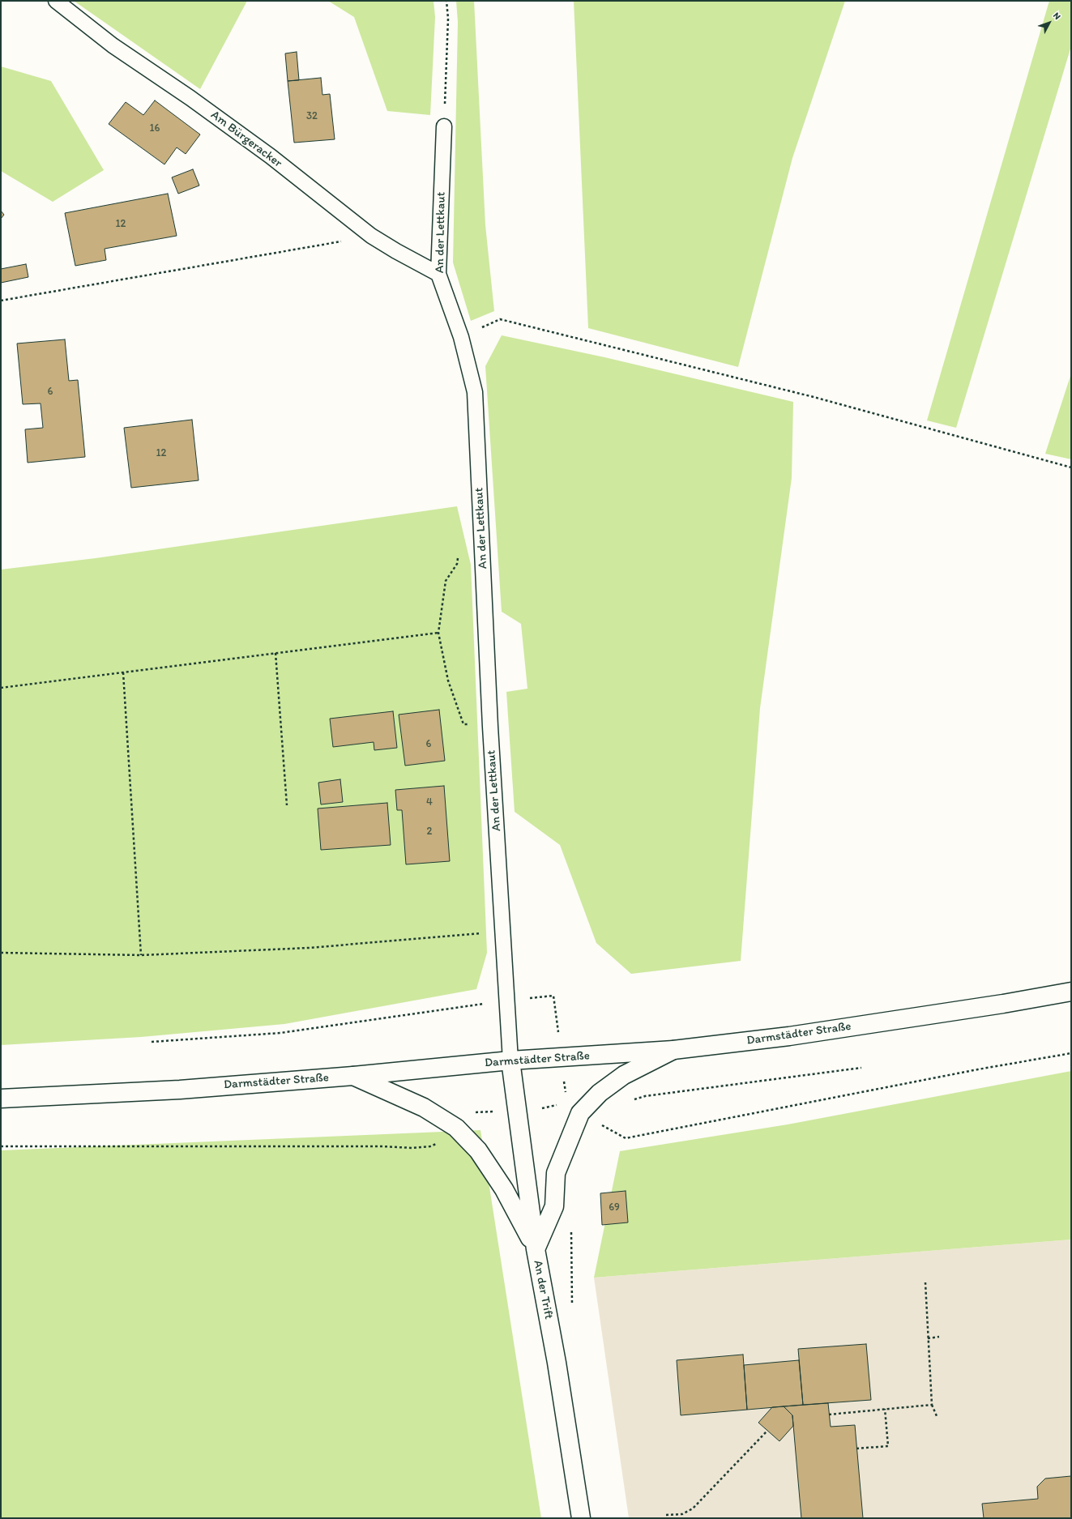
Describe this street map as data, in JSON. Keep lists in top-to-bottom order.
{
  "streets": {
    "main road": ["Darmstädter Straße", "An der Trift"],
    "lane": ["Am Bürgeracker", "An der Lettkaut"]
  },
  "crossings": [
    ["Am Bürgeracker", "An der Lettkaut"],
    ["An der Lettkaut", "Darmstädter Straße"],
    ["An der Lettkaut", "An der Trift"],
    ["Darmstädter Straße", "An der Trift"]
  ],
  "house_numbers": [
    "32",
    "16",
    "12",
    "6",
    "12",
    "6",
    "4",
    "2",
    "69"
  ],
  "north": "top right"
}
